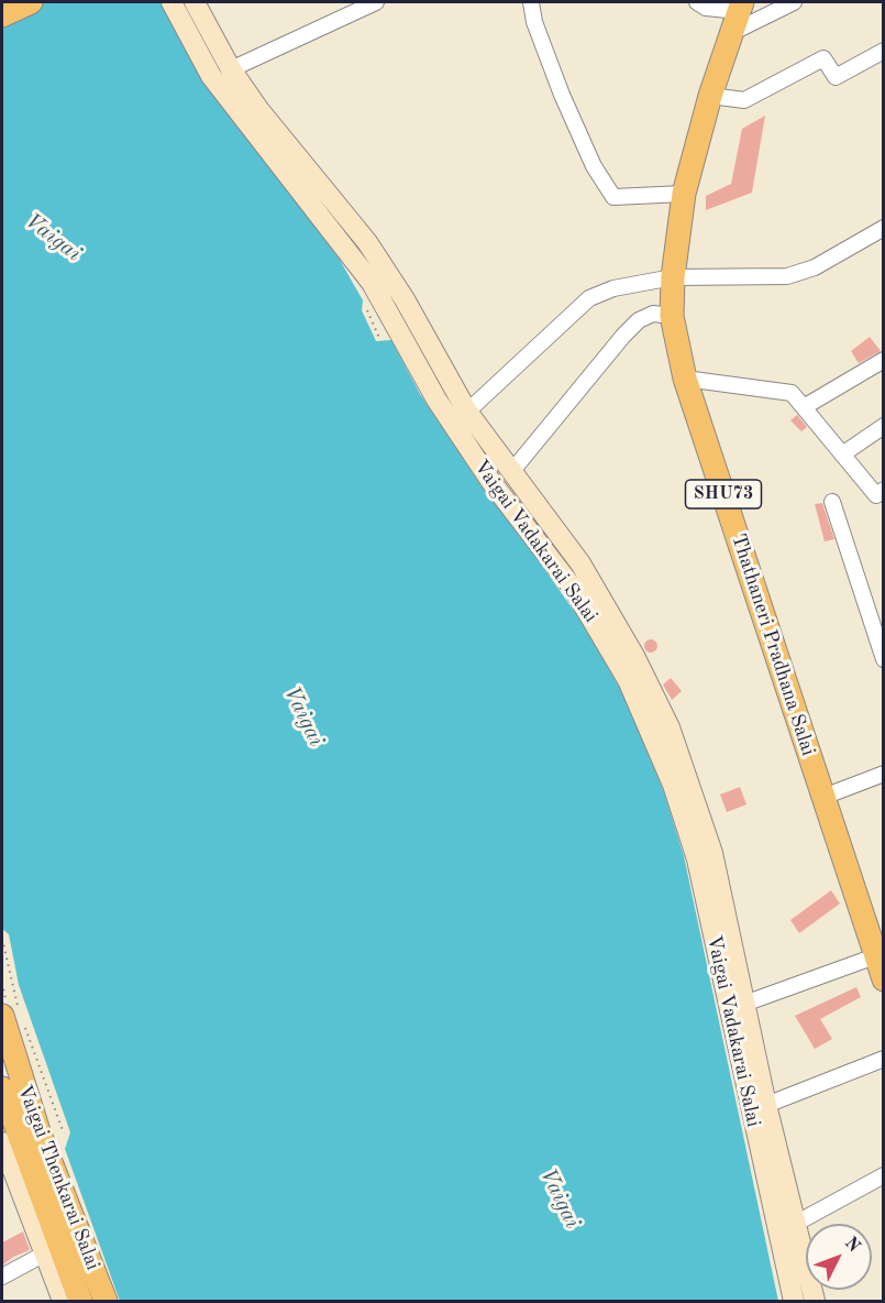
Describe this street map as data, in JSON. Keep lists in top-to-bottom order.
{
  "streets": {
    "main road": [
      "SHU73",
      "Vaigai Vadakarai Salai",
      "Thathaneri Pradhana Salai",
      "Vaigai Thenkarai Salai"
    ]
  },
  "water": ["Vaigai"],
  "north": "top right"
}
